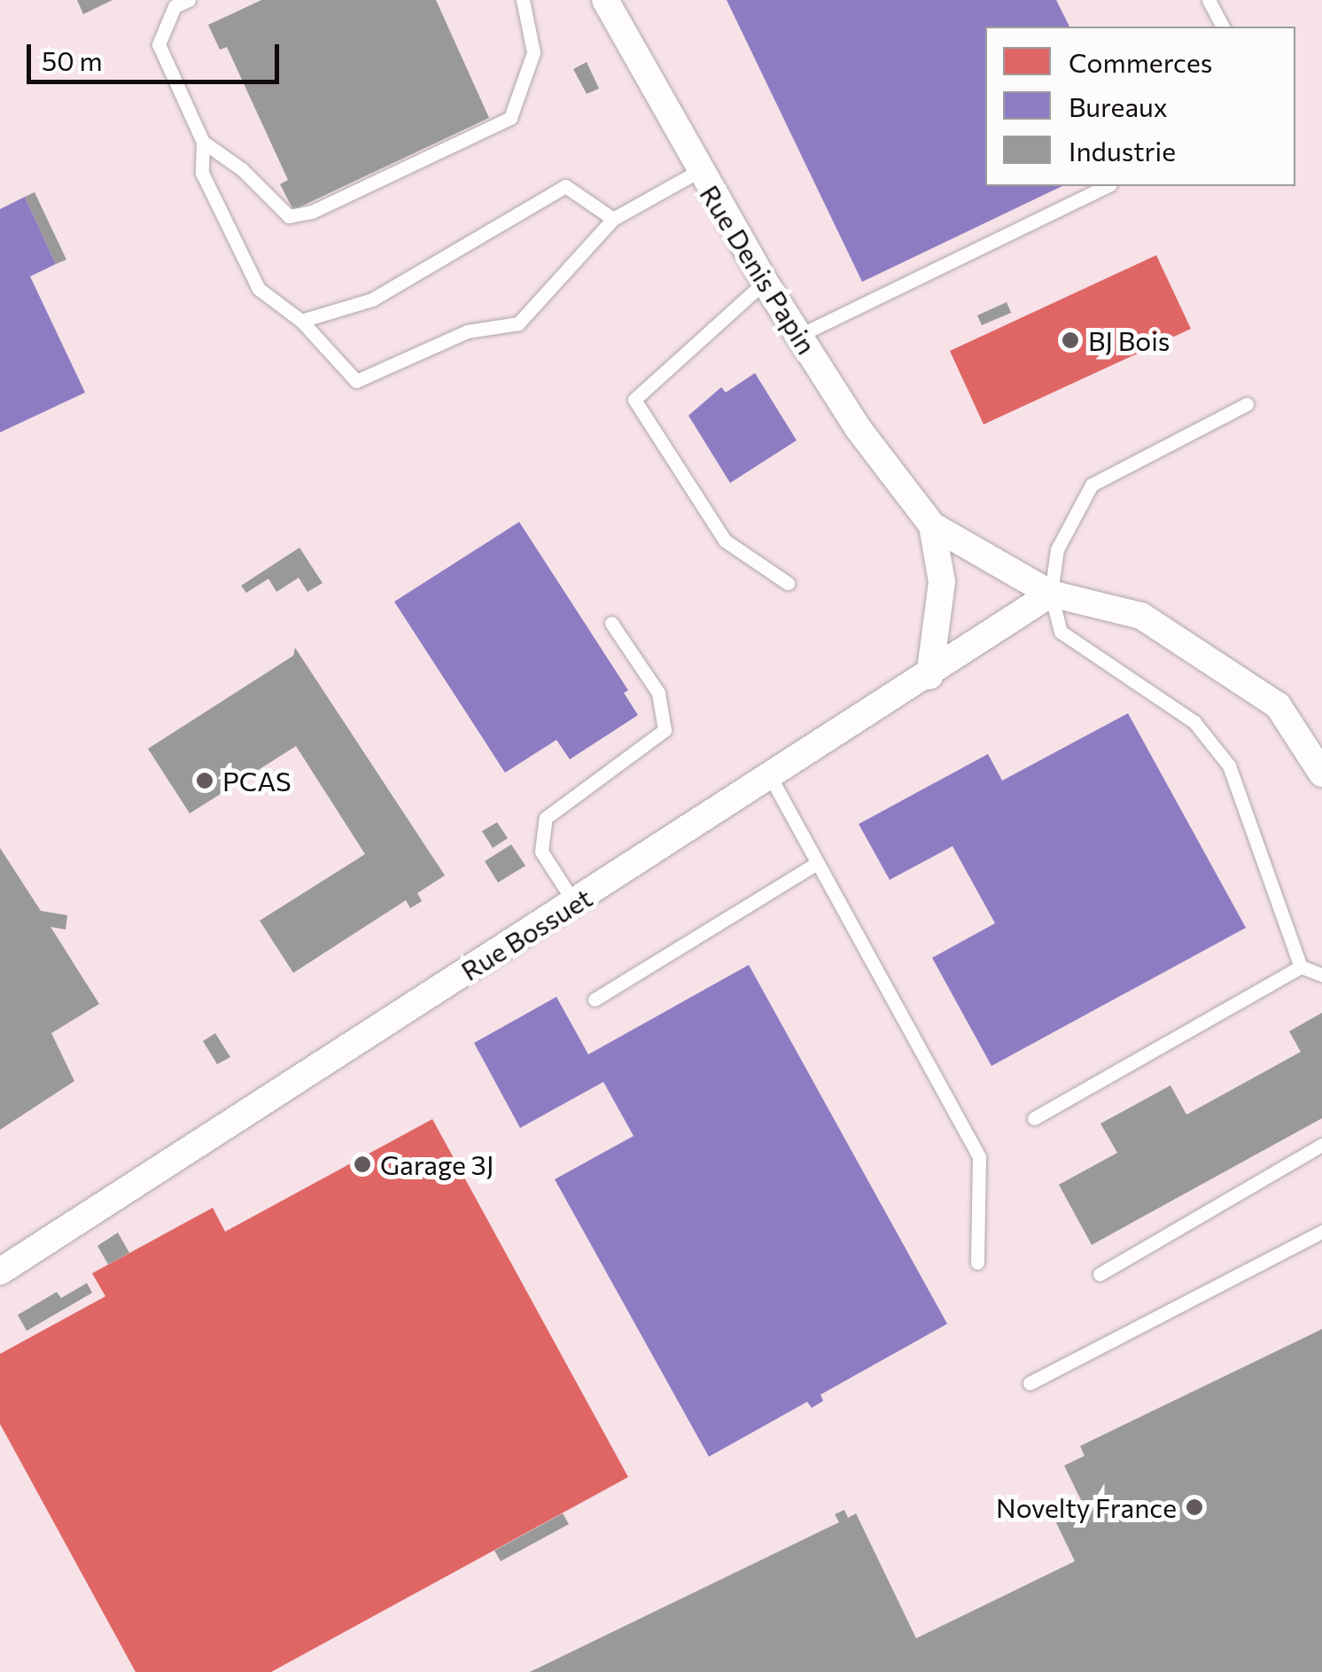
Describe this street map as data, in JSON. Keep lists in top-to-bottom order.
{
  "streets": {
    "street": ["Rue Denis Papin", "Rue Bossuet"]
  },
  "crossings": [
    ["Rue Denis Papin", "Rue Bossuet"]
  ],
  "places": [
    "BJ Bois",
    "PCAS",
    "Garage 3J",
    "Novelty France"
  ],
  "legend": ["Commerces", "Bureaux", "Industrie"],
  "scale_bar": "50 m"
}
